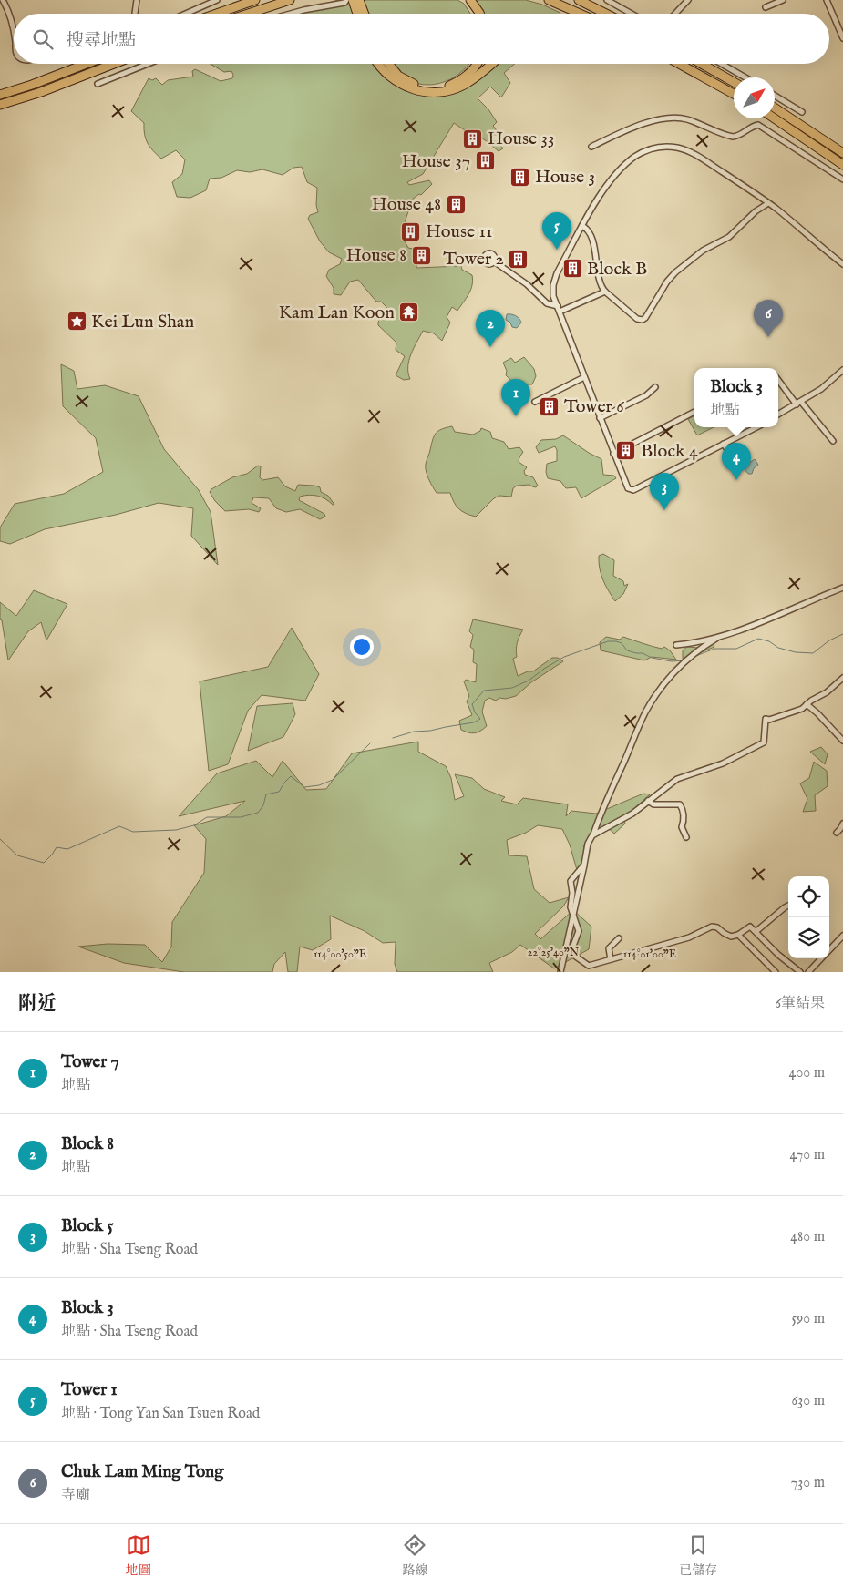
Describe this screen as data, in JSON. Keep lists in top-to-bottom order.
{
  "places": {
    "building": [
      "House 33",
      "House 37",
      "House 3",
      "House 48",
      "House 11",
      "House 8",
      "Tower 2",
      "Block B",
      "Tower 6",
      "Block 4"
    ],
    "temple": ["Kam Lan Koon"],
    "place": ["Kei Lun Shan"]
  },
  "north": "top right",
  "page": {
    "search": "搜尋地點",
    "pins": [
      "5",
      "6",
      "2",
      "1",
      "4",
      "3"
    ],
    "popup": ["Block 3", "地點"],
    "heading": ["附近", "6筆結果"],
    "list": [
      {
        "mark": "1",
        "name": "Tower 7",
        "note": "地點",
        "value": "400 m"
      },
      {
        "mark": "2",
        "name": "Block 8",
        "note": "地點",
        "value": "470 m"
      },
      {
        "mark": "3",
        "name": "Block 5",
        "note": "地點 · Sha Tseng Road",
        "value": "480 m"
      },
      {
        "mark": "4",
        "name": "Block 3",
        "note": "地點 · Sha Tseng Road",
        "value": "590 m"
      },
      {
        "mark": "5",
        "name": "Tower 1",
        "note": "地點 · Tong Yan San Tsuen Road",
        "value": "630 m"
      },
      {
        "mark": "6",
        "name": "Chuk Lam Ming Tong",
        "note": "寺廟",
        "value": "730 m"
      }
    ],
    "nav": ["地圖", "路線", "已儲存"]
  },
  "coordinates": ["22°25'40\"N", "114°00'50\"E", "114°01'00\"E"]
}
